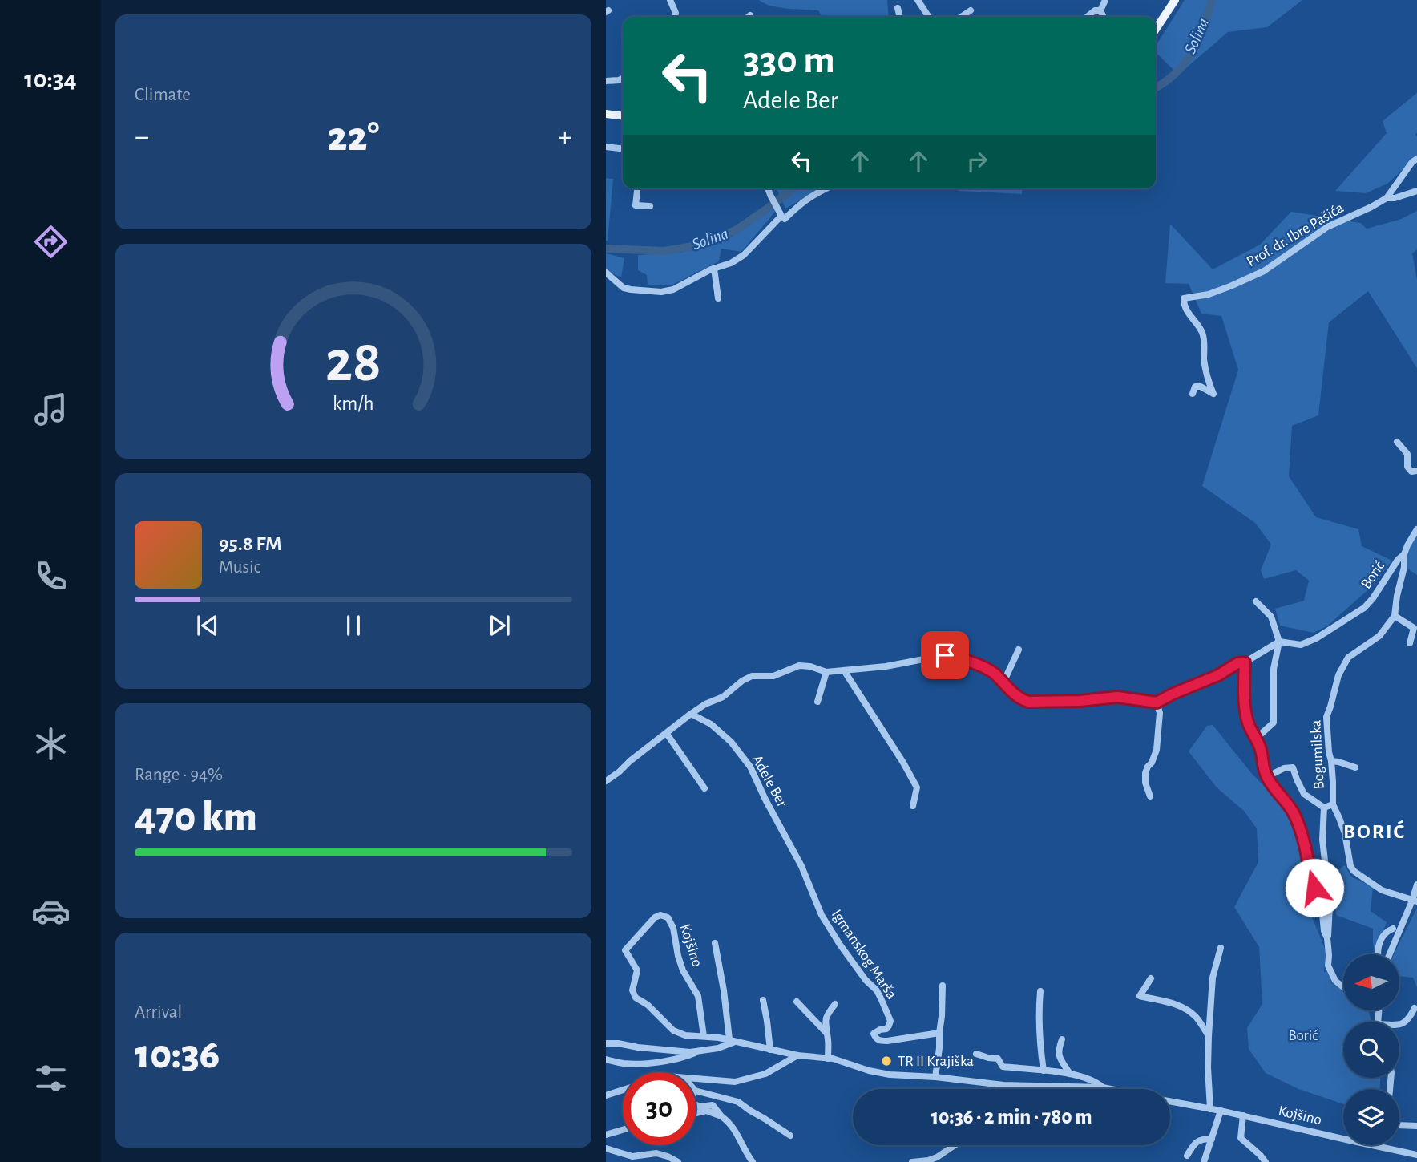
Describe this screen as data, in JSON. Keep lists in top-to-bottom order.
{
  "streets": {
    "street": [
      "Prof. dr. Ibre Pašića",
      "Borić",
      "Bogumilska",
      "Adele Ber",
      "Kojšino",
      "Igmanskog Marša"
    ]
  },
  "crossings": [
    ["Adele Ber", "Igmanskog Marša"]
  ],
  "districts": ["BORIĆ"],
  "water": ["Solina"],
  "parks": ["Borić"],
  "places": ["TR II Krajiška"],
  "north": "left",
  "page": {
    "tabs": "10:34",
    "tile": [
      "Climate",
      ["Range · 94%", "470 km"],
      ["Arrival", "10:36"]
    ],
    "turn": ["330 m", "Adele Ber"],
    "heat": ["−", "22°", "+"],
    "song": ["95.8 FM", "Music"],
    "limit": "30",
    "trip": "10:36 · 2 min · 780 m",
    "gauge": ["28", "km/h"]
  }
}
